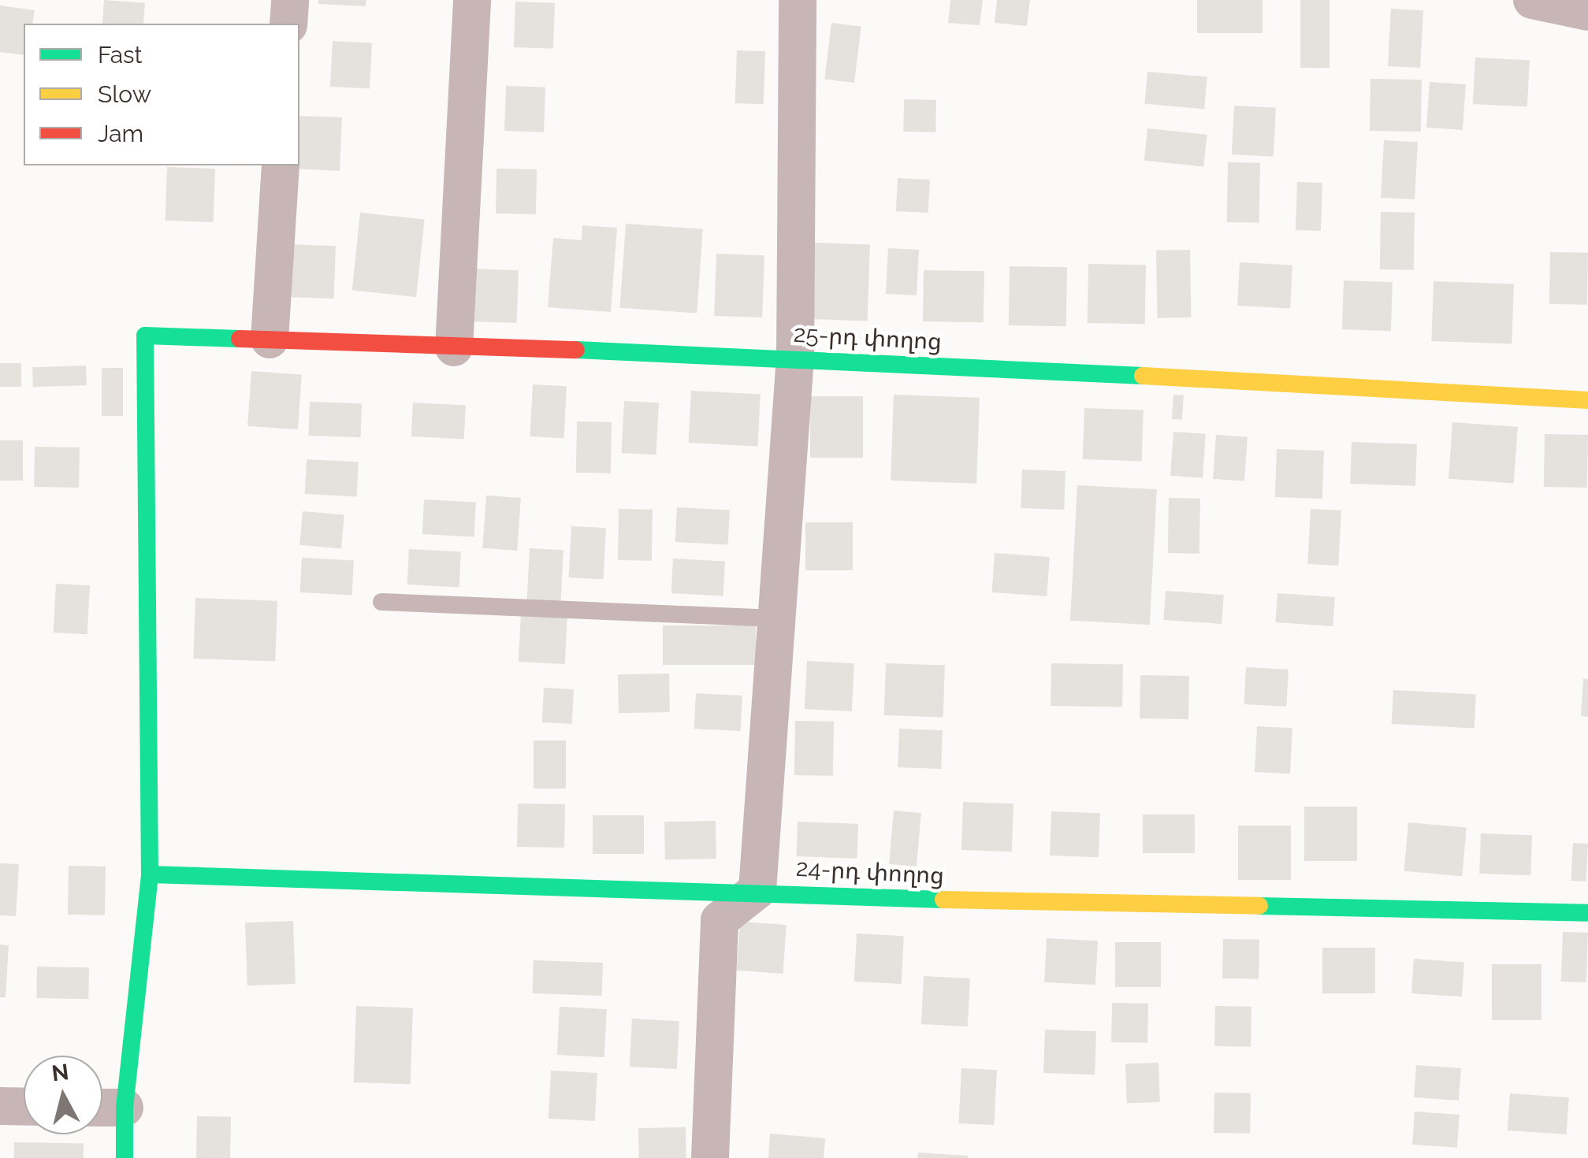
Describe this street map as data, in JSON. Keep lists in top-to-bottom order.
{
  "streets": {
    "street": ["25-րդ փողոց", "24-րդ փողոց"]
  },
  "crossings": [
    ["25-րդ փողոց", "24-րդ փողոց"]
  ],
  "legend": ["Fast", "Slow", "Jam"],
  "north": "top"
}
